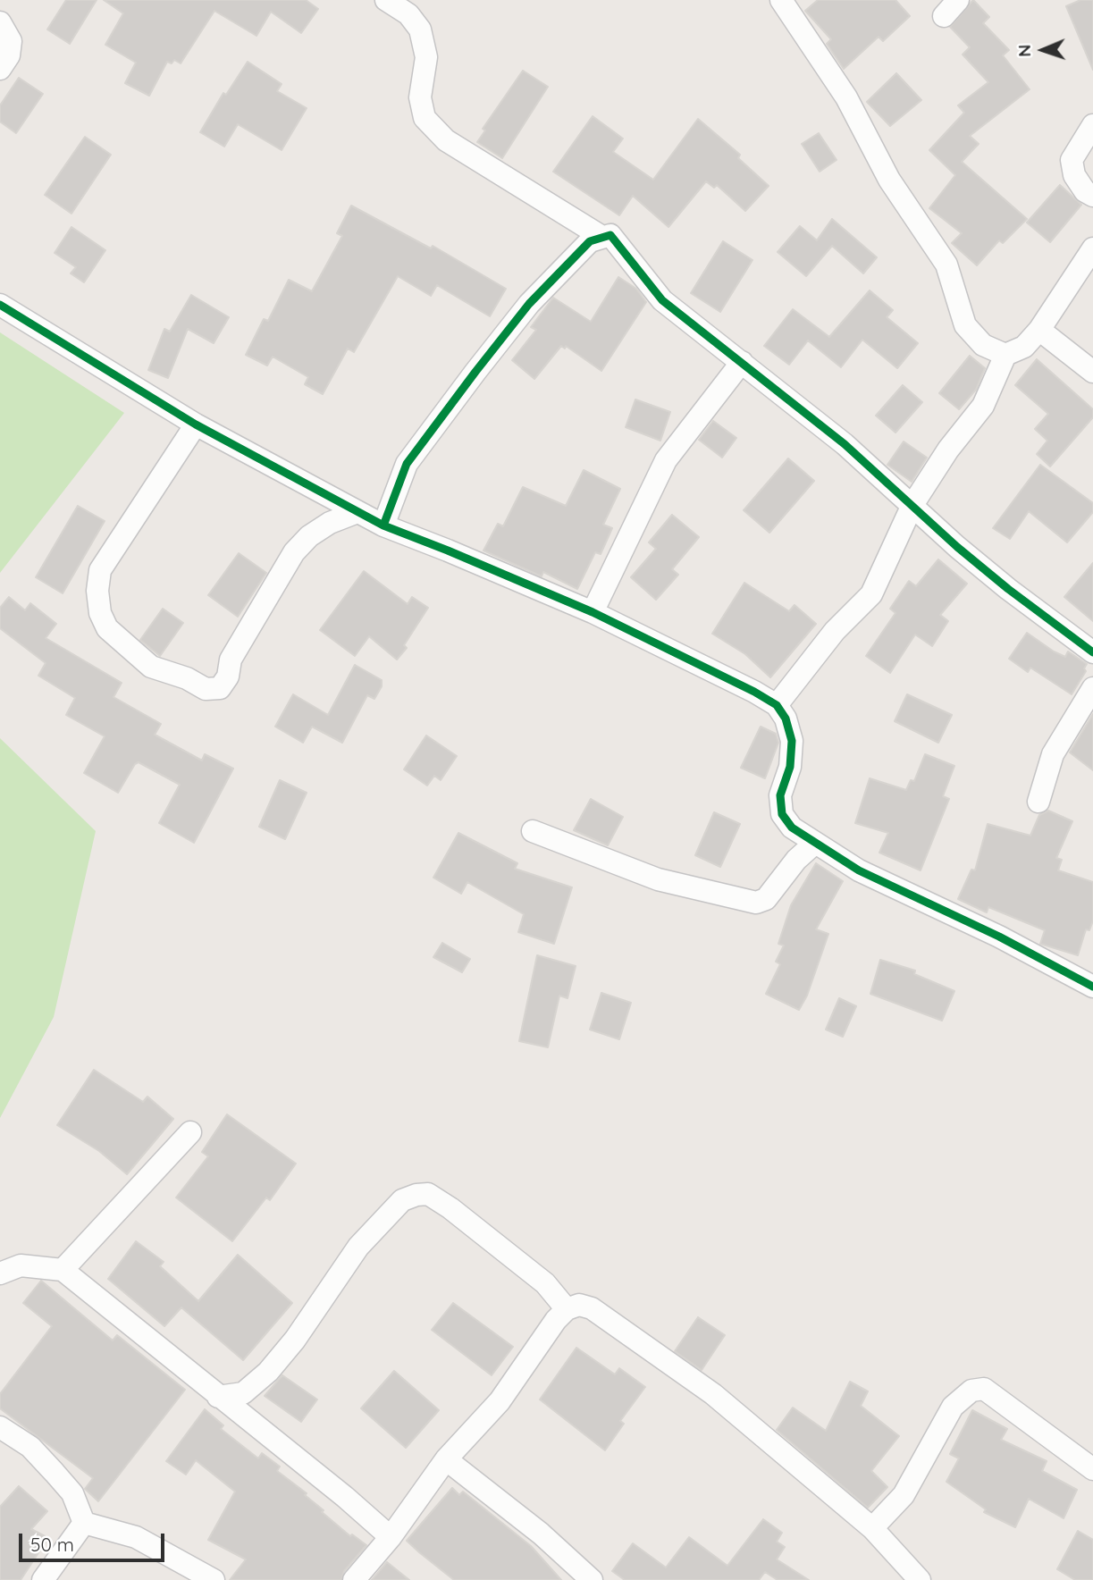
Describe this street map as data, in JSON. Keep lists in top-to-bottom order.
{
  "scale_bar": "50 m",
  "north": "left"
}
